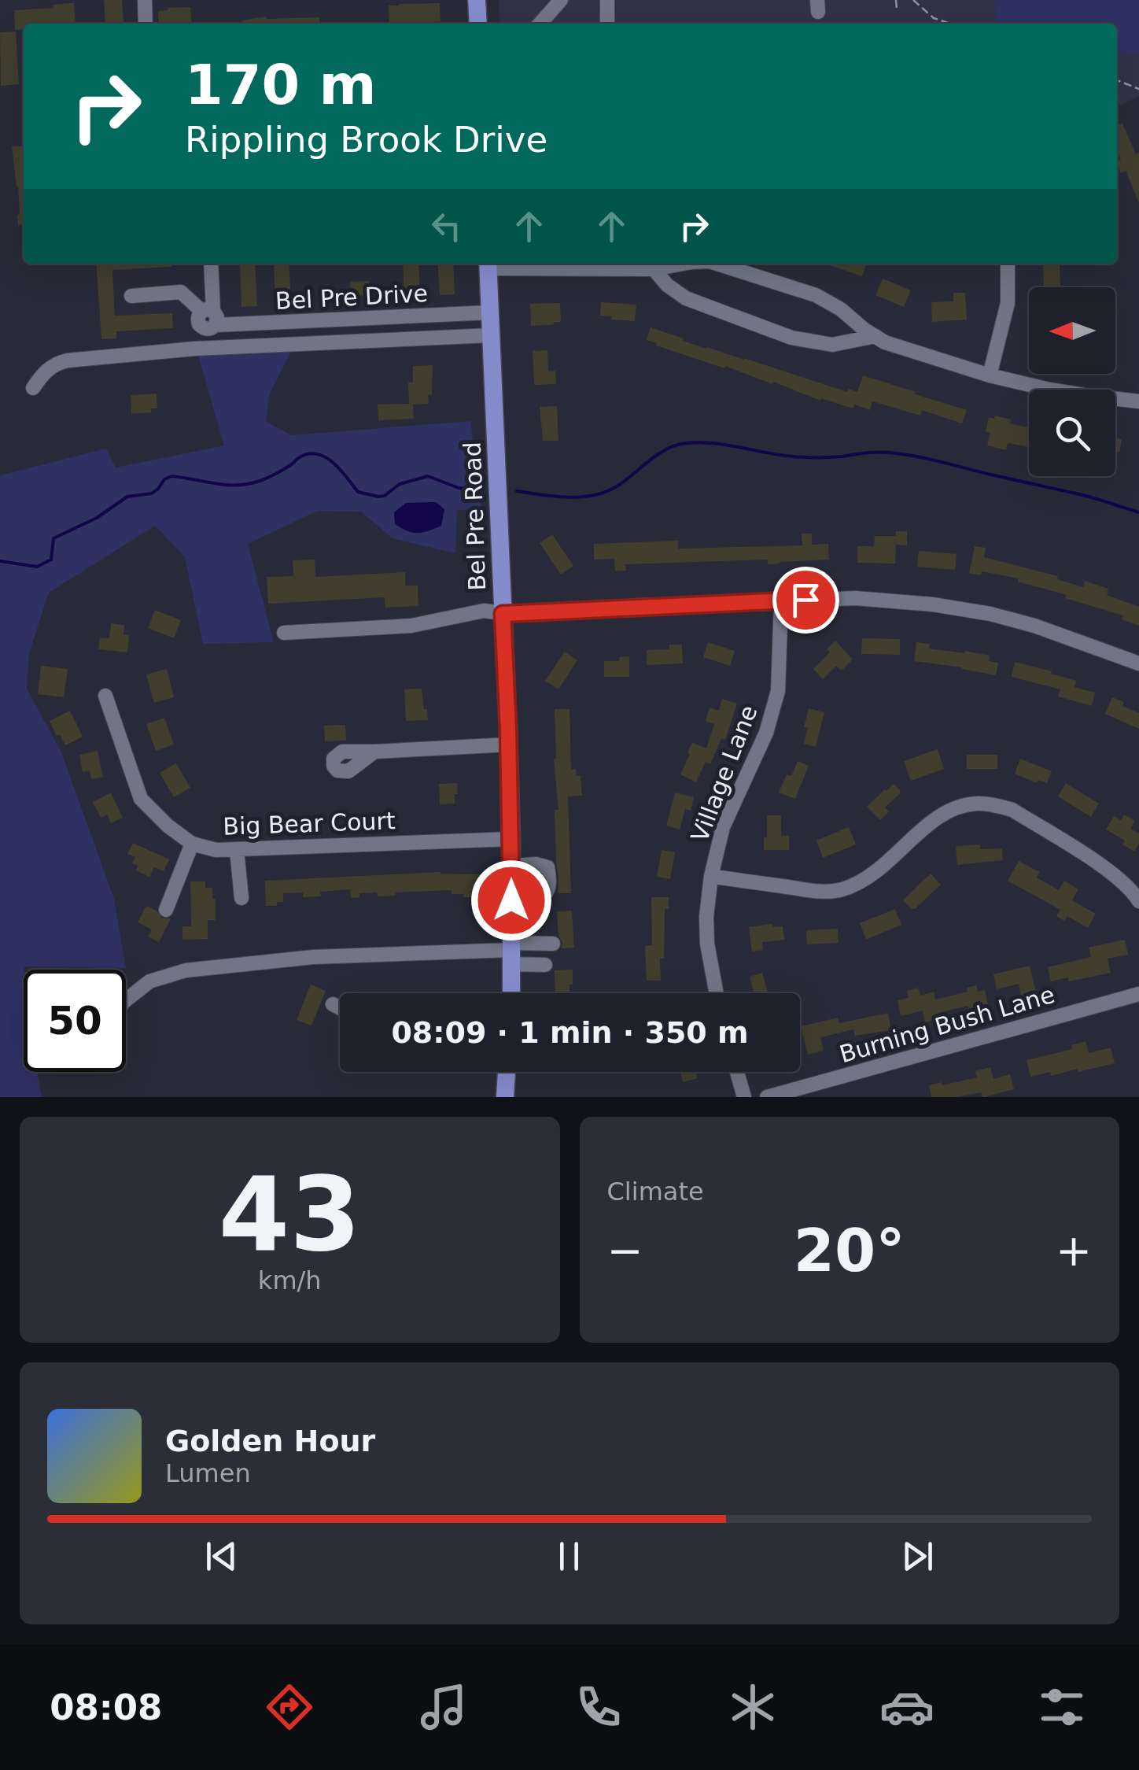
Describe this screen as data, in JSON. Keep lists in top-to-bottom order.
{
  "streets": {
    "main road": ["Bel Pre Road"],
    "street": [
      "Bel Pre Drive",
      "Village Lane",
      "Big Bear Court",
      "Burning Bush Lane"
    ]
  },
  "crossings": [
    ["Bel Pre Drive", "Bel Pre Road"],
    ["Bel Pre Road", "Big Bear Court"]
  ],
  "north": "left",
  "page": {
    "turn": ["170 m", "Rippling Brook Drive"],
    "limit": "50",
    "trip": "08:09 · 1 min · 350 m",
    "tile": [
      ["43", "km/h"],
      "Climate"
    ],
    "heat": ["−", "20°", "+"],
    "song": ["Golden Hour", "Lumen"],
    "tabs": "08:08"
  }
}
